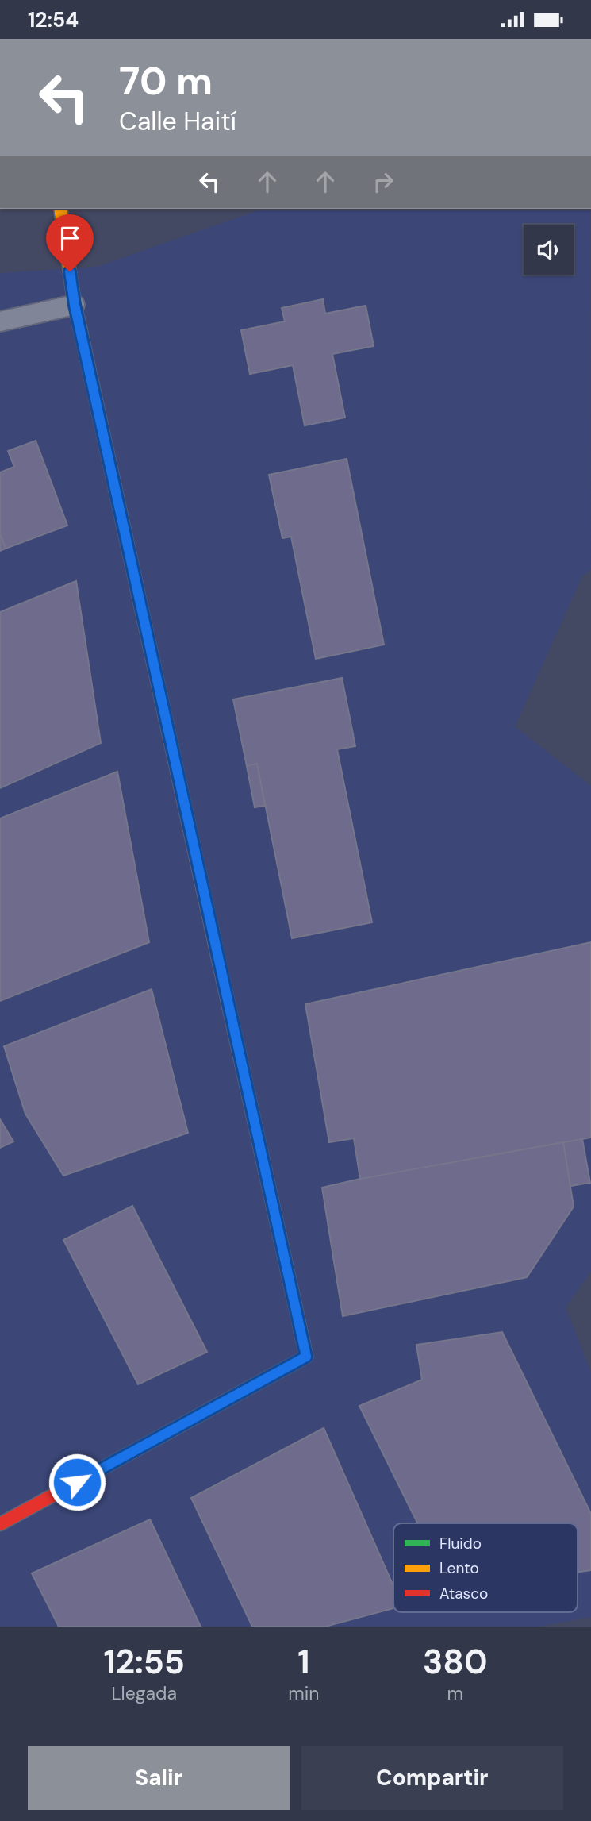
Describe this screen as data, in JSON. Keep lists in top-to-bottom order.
{
  "legend": ["Fluido", "Lento", "Atasco"],
  "page": {
    "status": "12:54",
    "turn": ["70 m", "Calle Haití"],
    "eta": [
      "12:55",
      "Llegada",
      "1",
      "min",
      "380",
      "m"
    ],
    "buttons": ["Salir", "Compartir"]
  }
}
